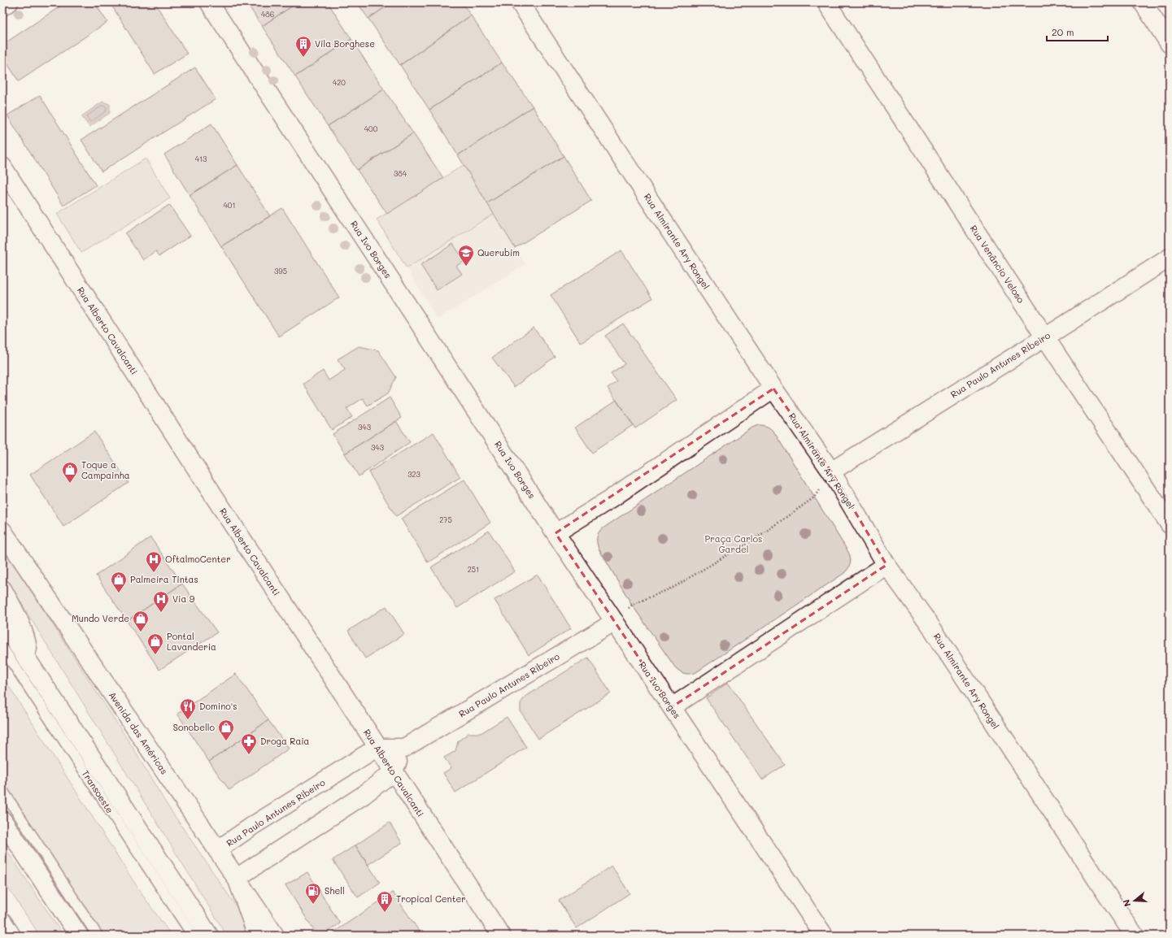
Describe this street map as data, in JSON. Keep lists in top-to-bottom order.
{
  "streets": {
    "main road": [
      "Rua Almirante Ary Rongel",
      "Rua Ivo Borges",
      "Rua Venâncio Veloso",
      "Rua Alberto Cavalcanti",
      "Rua Paulo Antunes Ribeiro",
      "Avenida das Américas"
    ],
    "lane": ["Transoeste"]
  },
  "crossings": [
    ["Rua Almirante Ary Rongel", "Rua Paulo Antunes Ribeiro"],
    ["Rua Ivo Borges", "Rua Paulo Antunes Ribeiro"],
    ["Rua Venâncio Veloso", "Rua Paulo Antunes Ribeiro"],
    ["Rua Alberto Cavalcanti", "Rua Paulo Antunes Ribeiro"],
    ["Rua Paulo Antunes Ribeiro", "Avenida das Américas"]
  ],
  "parks": ["Praça Carlos Gardel"],
  "places": {
    "building": ["Vila Borghese", "Tropical Center"],
    "school or university": ["Querubim"],
    "shop": [
      "Toque a Campainha",
      "Palmeira Tintas",
      "Mundo Verde",
      "Pontal Lavanderia",
      "Sonobello"
    ],
    "hospital": ["OftalmoCenter", "Via 9"],
    "restaurant": ["Domino's"],
    "pharmacy": ["Droga Raia"],
    "fuel station": ["Shell"]
  },
  "house_numbers": [
    "486",
    "420",
    "400",
    "413",
    "384",
    "401",
    "395",
    "343",
    "343",
    "323",
    "275",
    "251"
  ],
  "scale_bar": "20 m",
  "north": "left"
}
